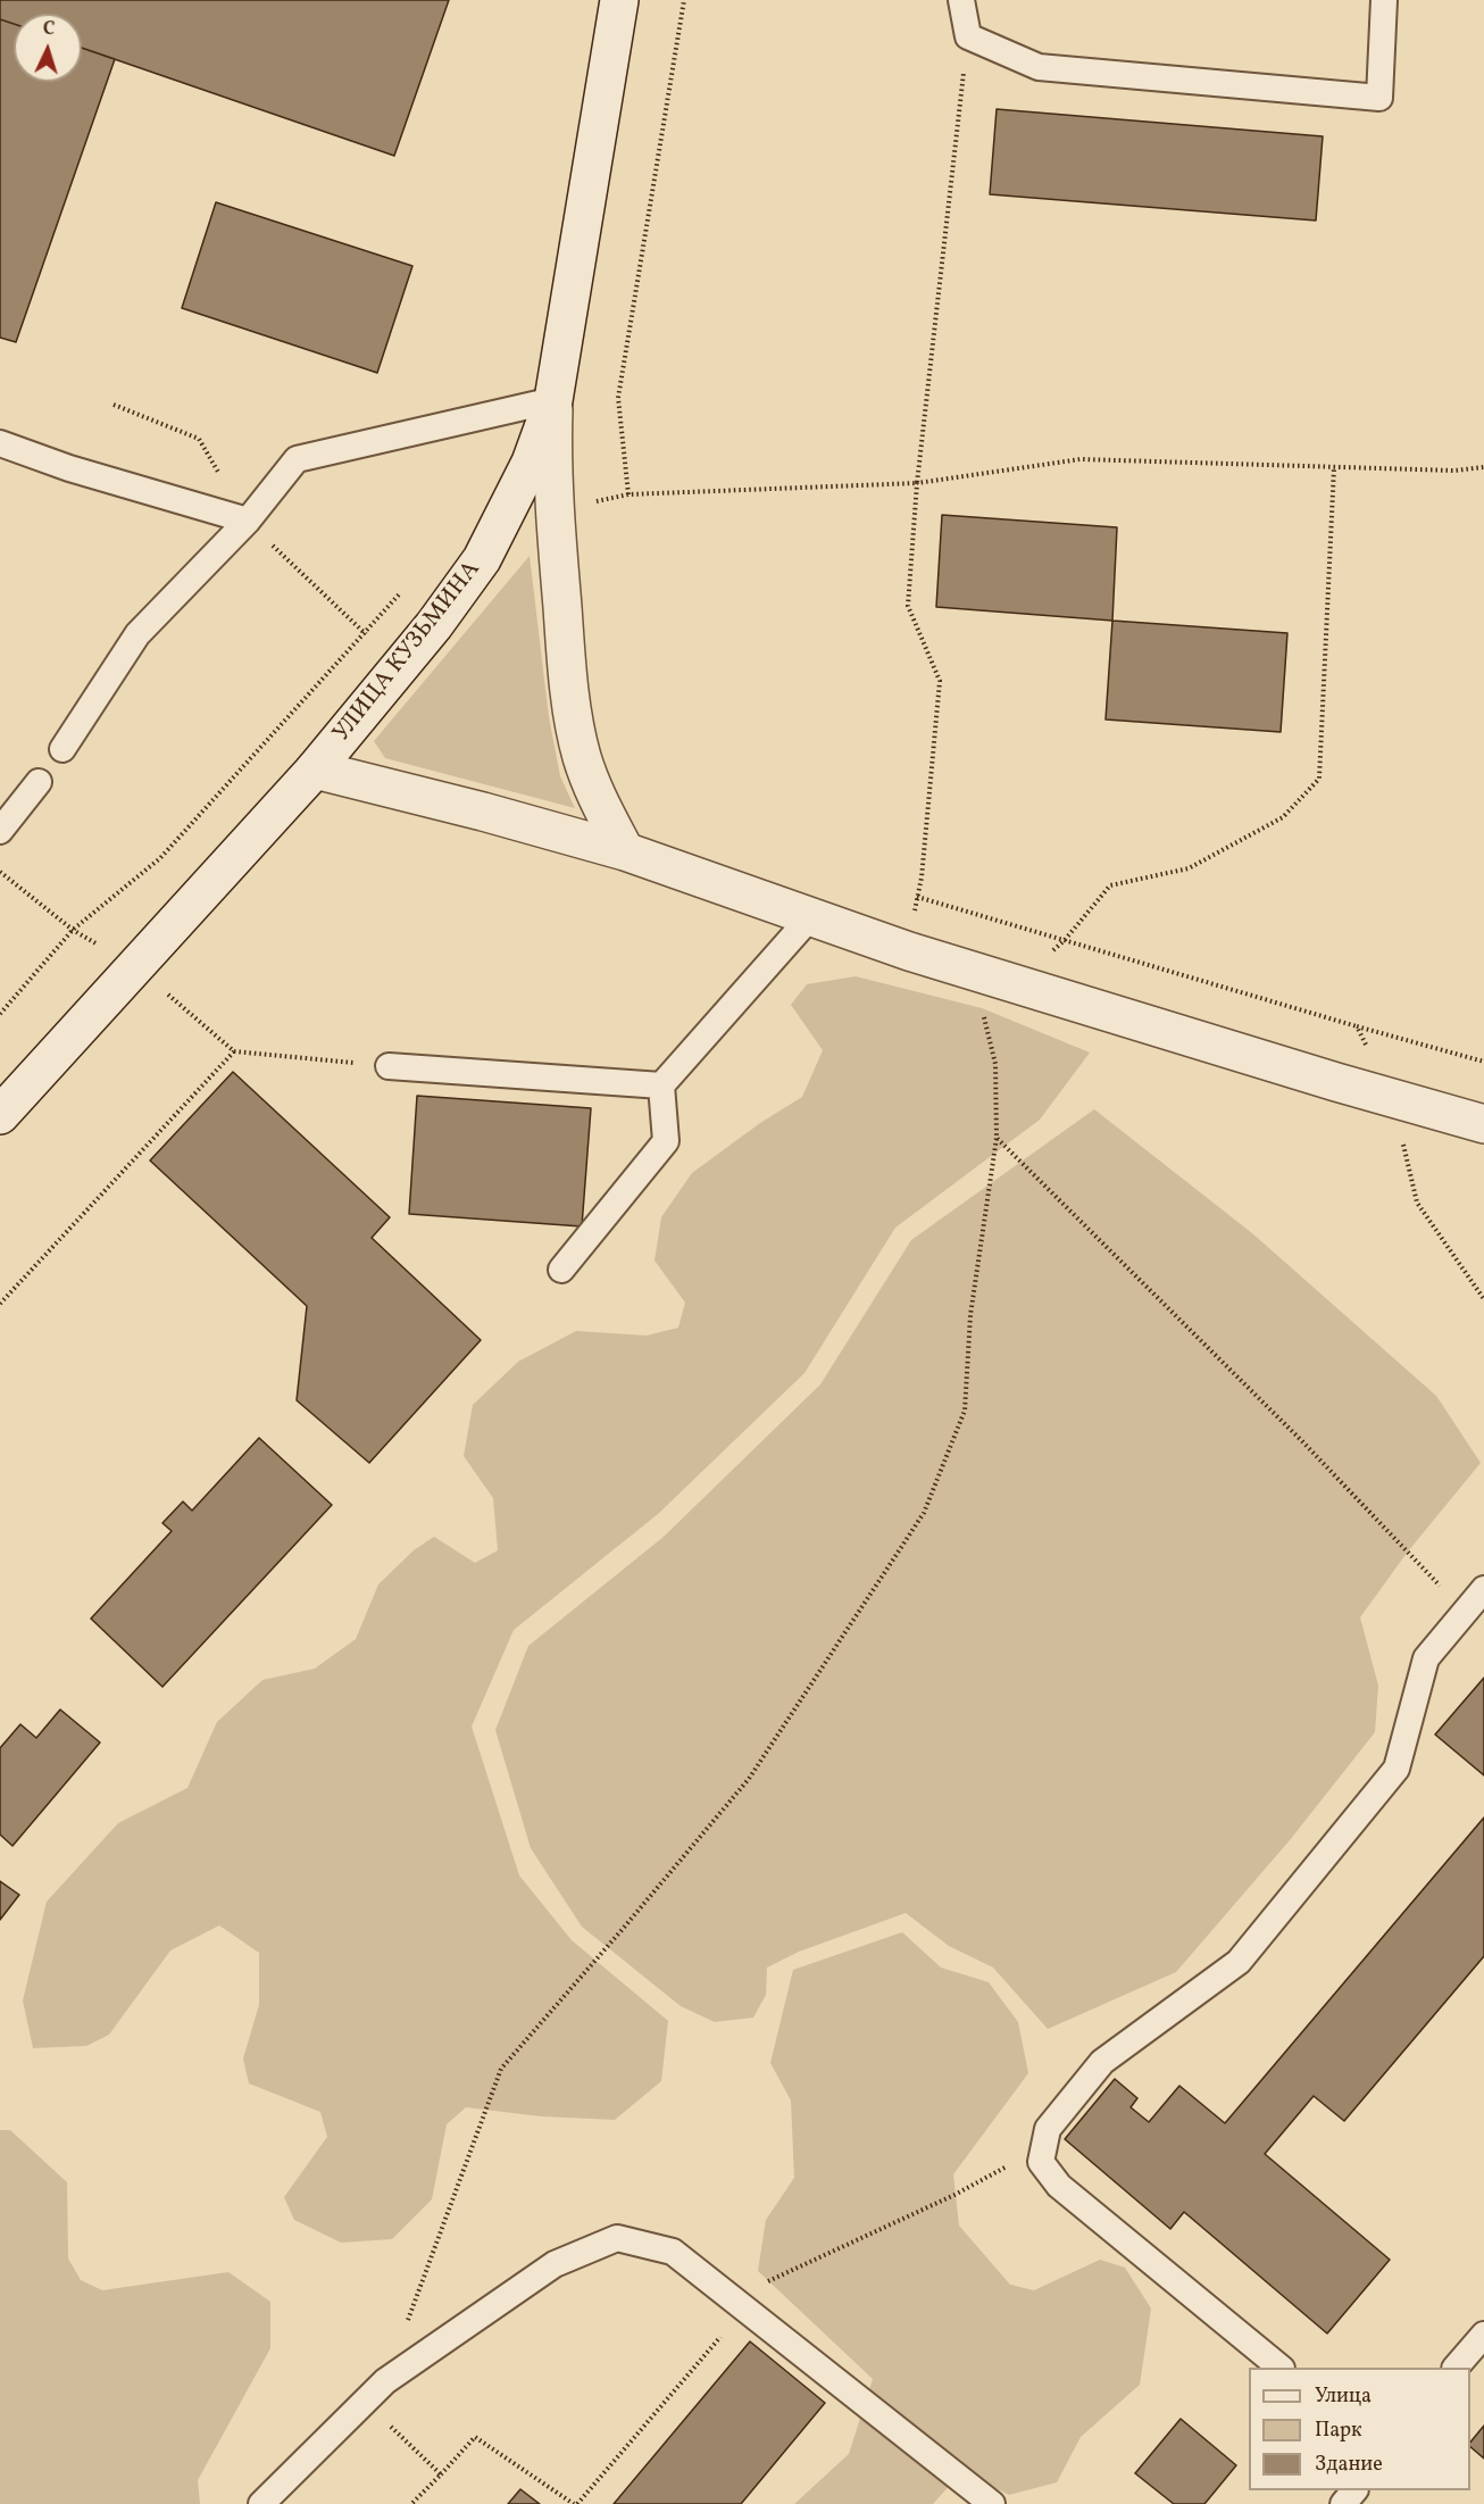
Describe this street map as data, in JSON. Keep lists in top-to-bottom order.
{
  "streets": {
    "street": ["УЛИЦА КУЗЬМИНА"]
  },
  "legend": ["Улица", "Парк", "Здание"],
  "north": "top"
}
